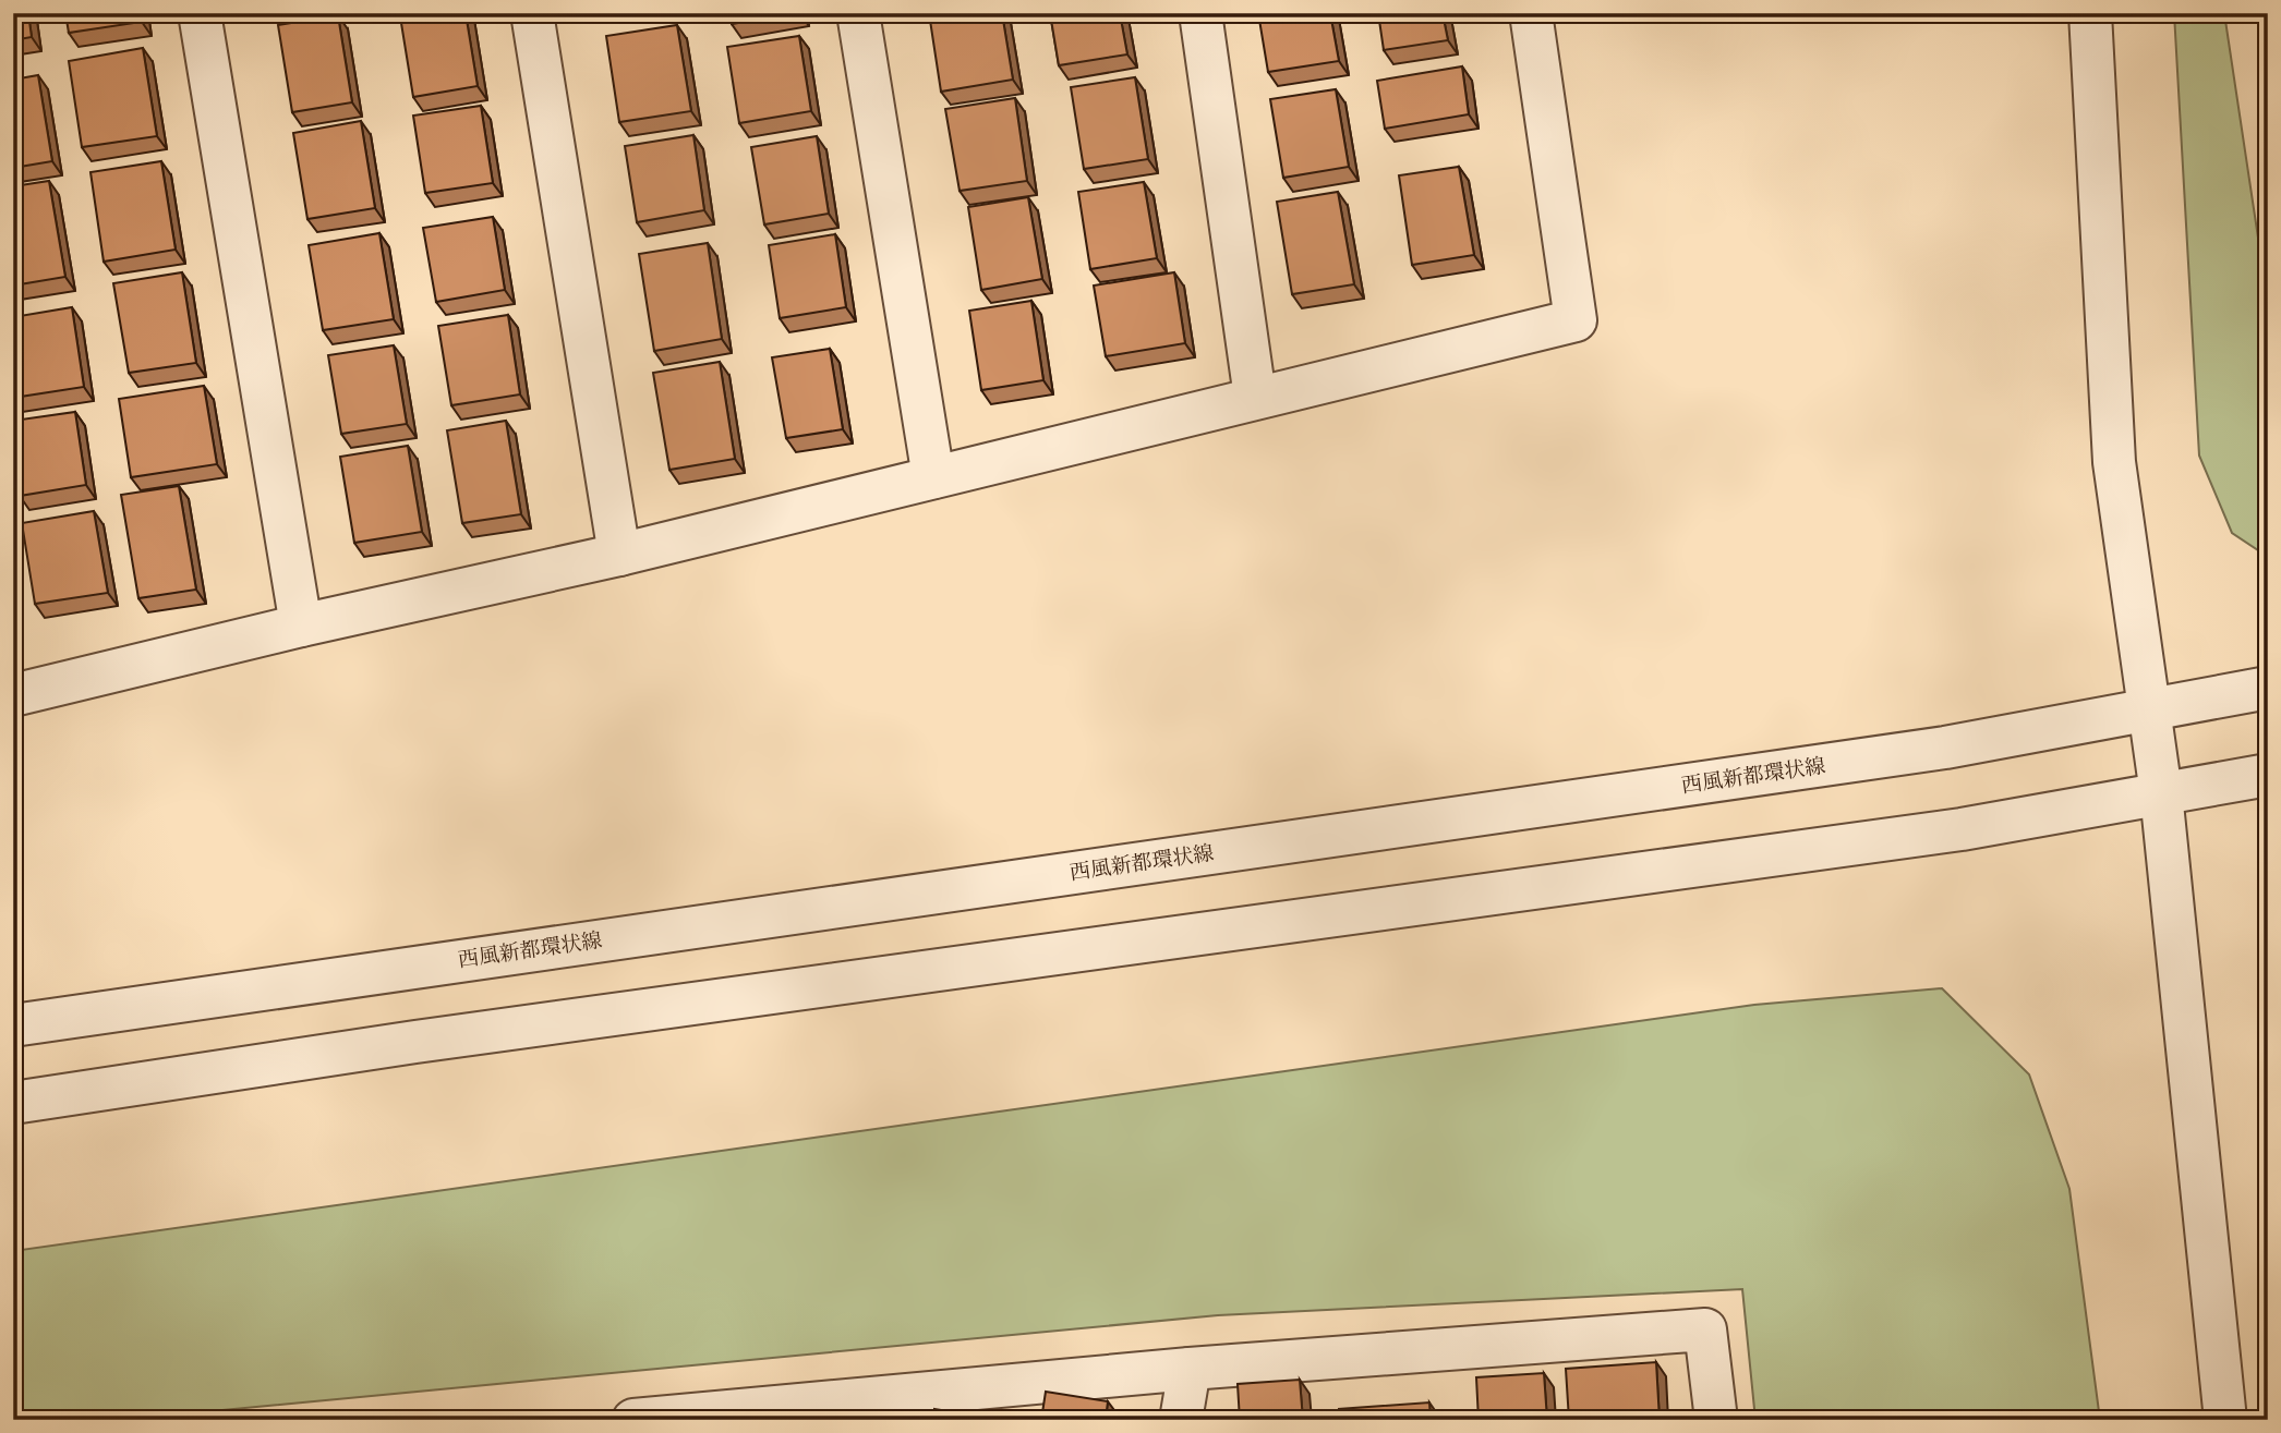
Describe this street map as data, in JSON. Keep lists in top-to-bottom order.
{
  "streets": {
    "street": ["西風新都環状線"]
  }
}
